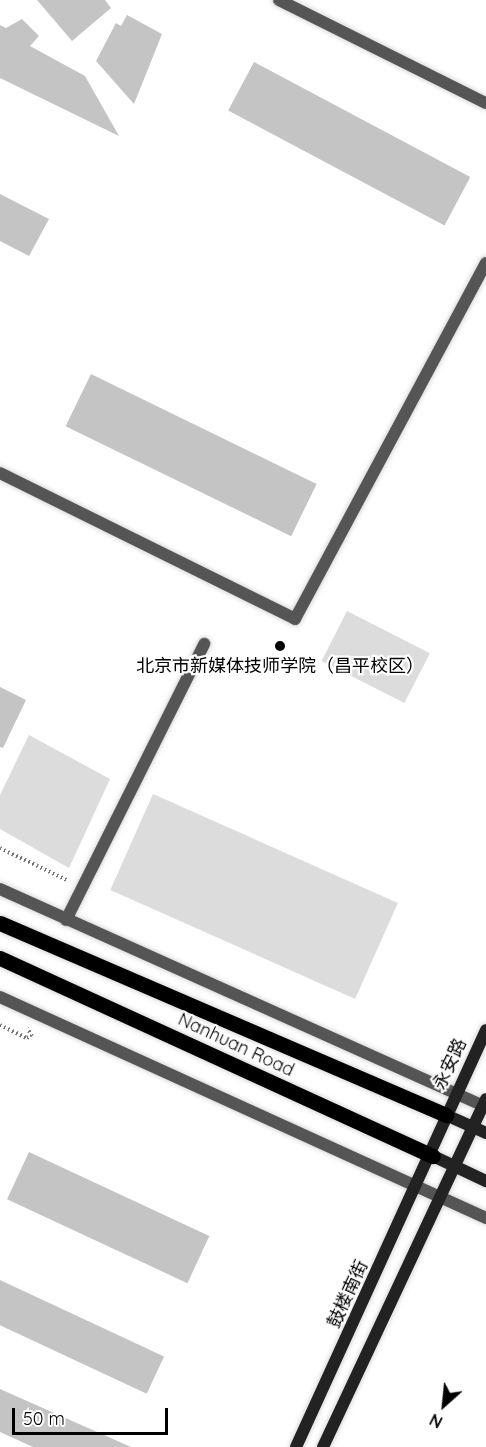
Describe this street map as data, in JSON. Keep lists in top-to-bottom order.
{
  "streets": {
    "main road": ["Nanhuan Road", "永安路", "鼓楼南街"]
  },
  "crossings": [
    ["Nanhuan Road", "永安路"],
    ["Nanhuan Road", "鼓楼南街"],
    ["永安路", "鼓楼南街"]
  ],
  "places": ["北京市新媒体技师学院（昌平校区）"],
  "scale_bar": "50 m",
  "north": "bottom left"
}
